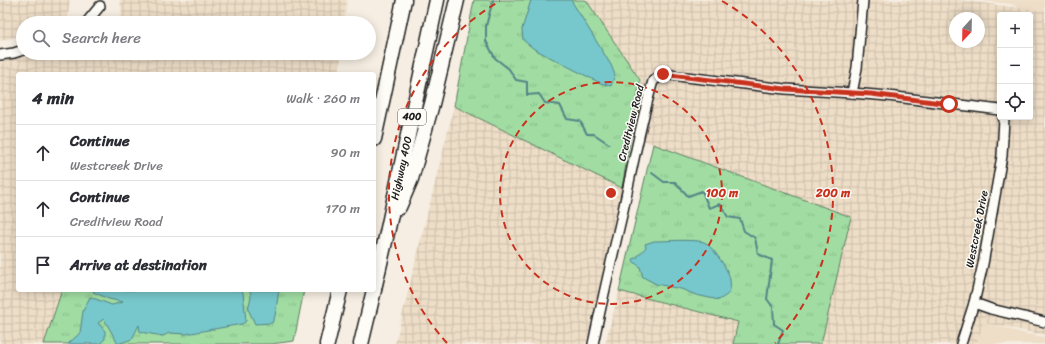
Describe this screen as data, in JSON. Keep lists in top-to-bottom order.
{
  "streets": {
    "highway": ["400", "Highway 400"],
    "street": ["Creditview Road", "Westcreek Drive"]
  },
  "north": "bottom",
  "page": {
    "map_buttons": ["+", "−"],
    "search": "Search here",
    "heading": ["4 min", "Walk · 260 m"],
    "list": [
      ["Continue", "Westcreek Drive", "90 m"],
      ["Continue", "Creditview Road", "170 m"],
      "Arrive at destination"
    ]
  },
  "rings": ["100 m", "200 m"]
}
